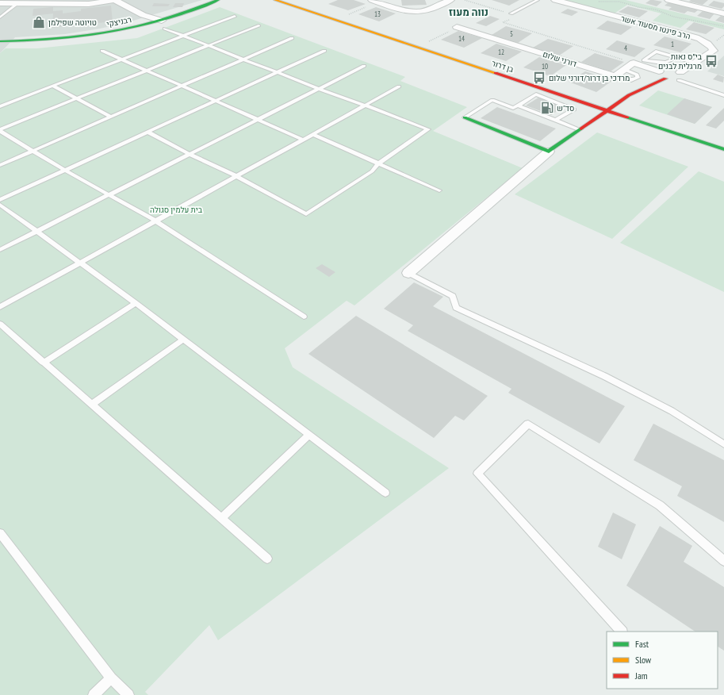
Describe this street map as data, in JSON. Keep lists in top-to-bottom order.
{
  "streets": {
    "street": [
      "רבניצקי",
      "הרב פינטו מסעוד אשר",
      "דורני שלום",
      "בן דרור"
    ]
  },
  "districts": ["נווה מעוז"],
  "parks": ["בית עלמין סגולה"],
  "places": {
    "shop": ["טויוטה שפילמן"],
    "bus stop": ["בי״ס נאות מרגלית לבנים", "מרדכי בן דרור/דורני שלום"],
    "fuel station": ["סד\"ש"]
  },
  "house_numbers": [
    "13",
    "5",
    "14",
    "1",
    "4",
    "12",
    "10"
  ],
  "legend": ["Fast", "Slow", "Jam"]
}
